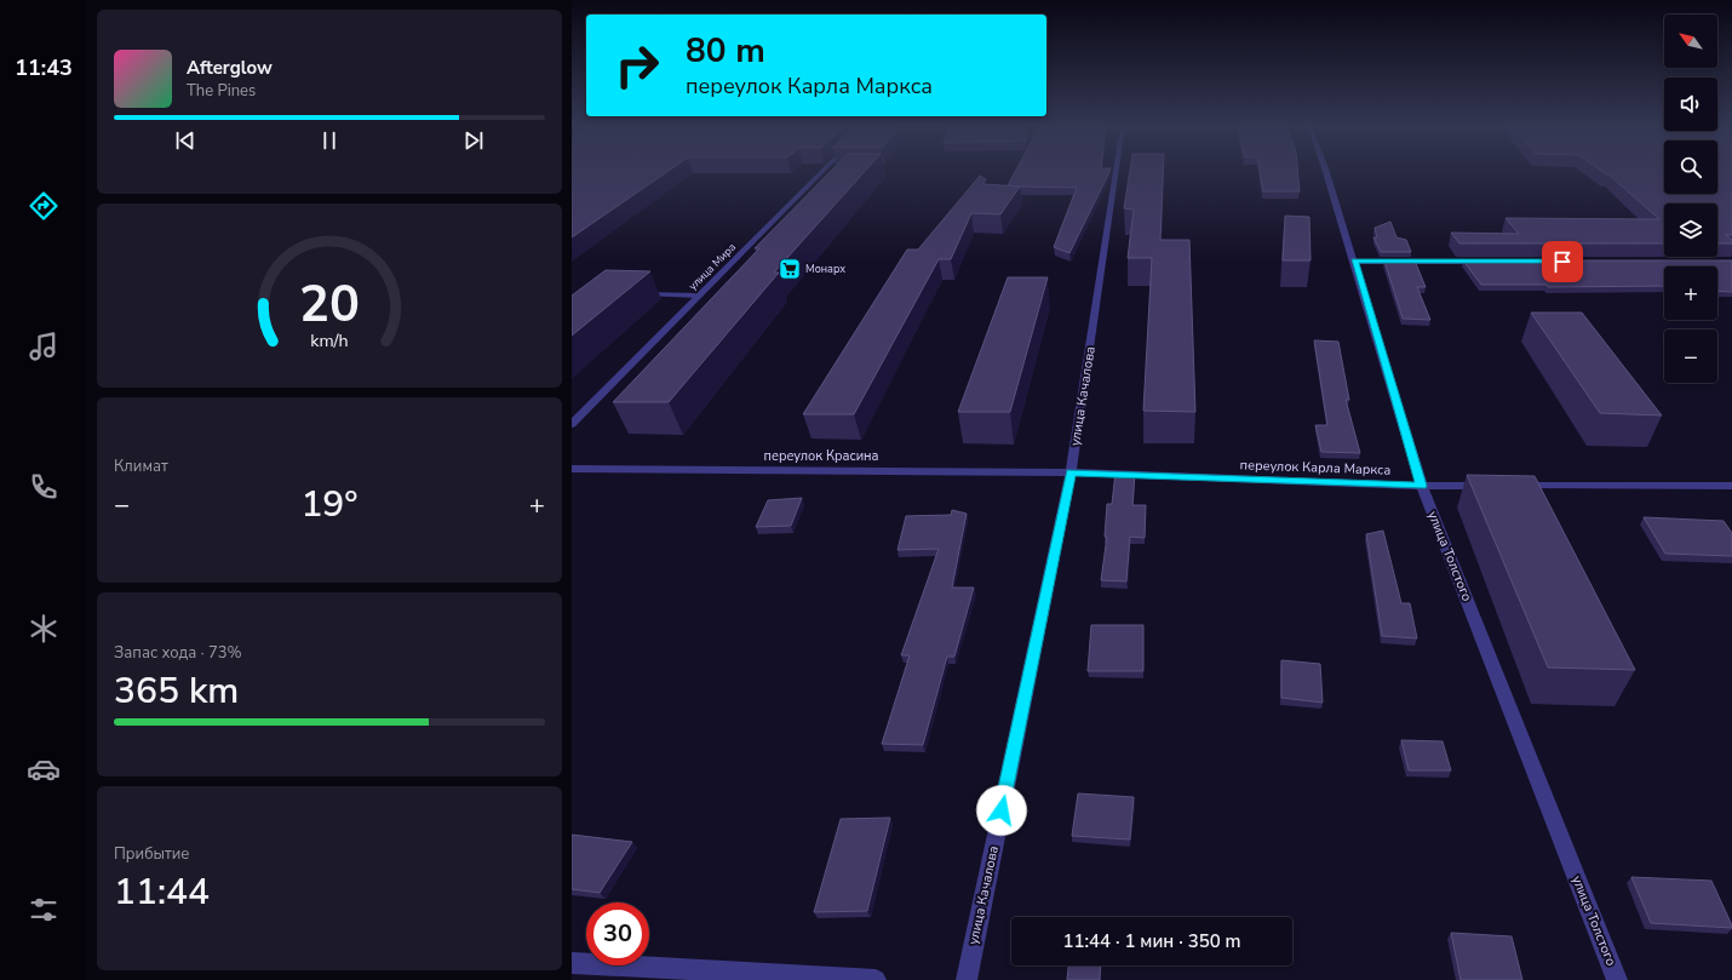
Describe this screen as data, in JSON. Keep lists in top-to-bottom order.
{
  "streets": {
    "street": [
      "улица Мира",
      "улица Качалова",
      "переулок Красина",
      "переулок Карла Маркса",
      "улица Толстого"
    ]
  },
  "crossings": [
    ["улица Качалова", "переулок Красина"],
    ["улица Качалова", "переулок Карла Маркса"],
    ["переулок Красина", "переулок Карла Маркса"],
    ["переулок Карла Маркса", "улица Толстого"]
  ],
  "places": {
    "supermarket": ["Монарх"]
  },
  "north": "top left",
  "page": {
    "tabs": "11:43",
    "map_buttons": ["+", "−"],
    "turn": ["80 m", "переулок Карла Маркса"],
    "song": ["Afterglow", "The Pines"],
    "tile": [
      "Климат",
      ["Запас хода · 73%", "365 km"],
      ["Прибытие", "11:44"]
    ],
    "heat": ["−", "19°", "+"],
    "limit": "30",
    "trip": "11:44 · 1 мин · 350 m",
    "gauge": ["20", "km/h"]
  }
}
